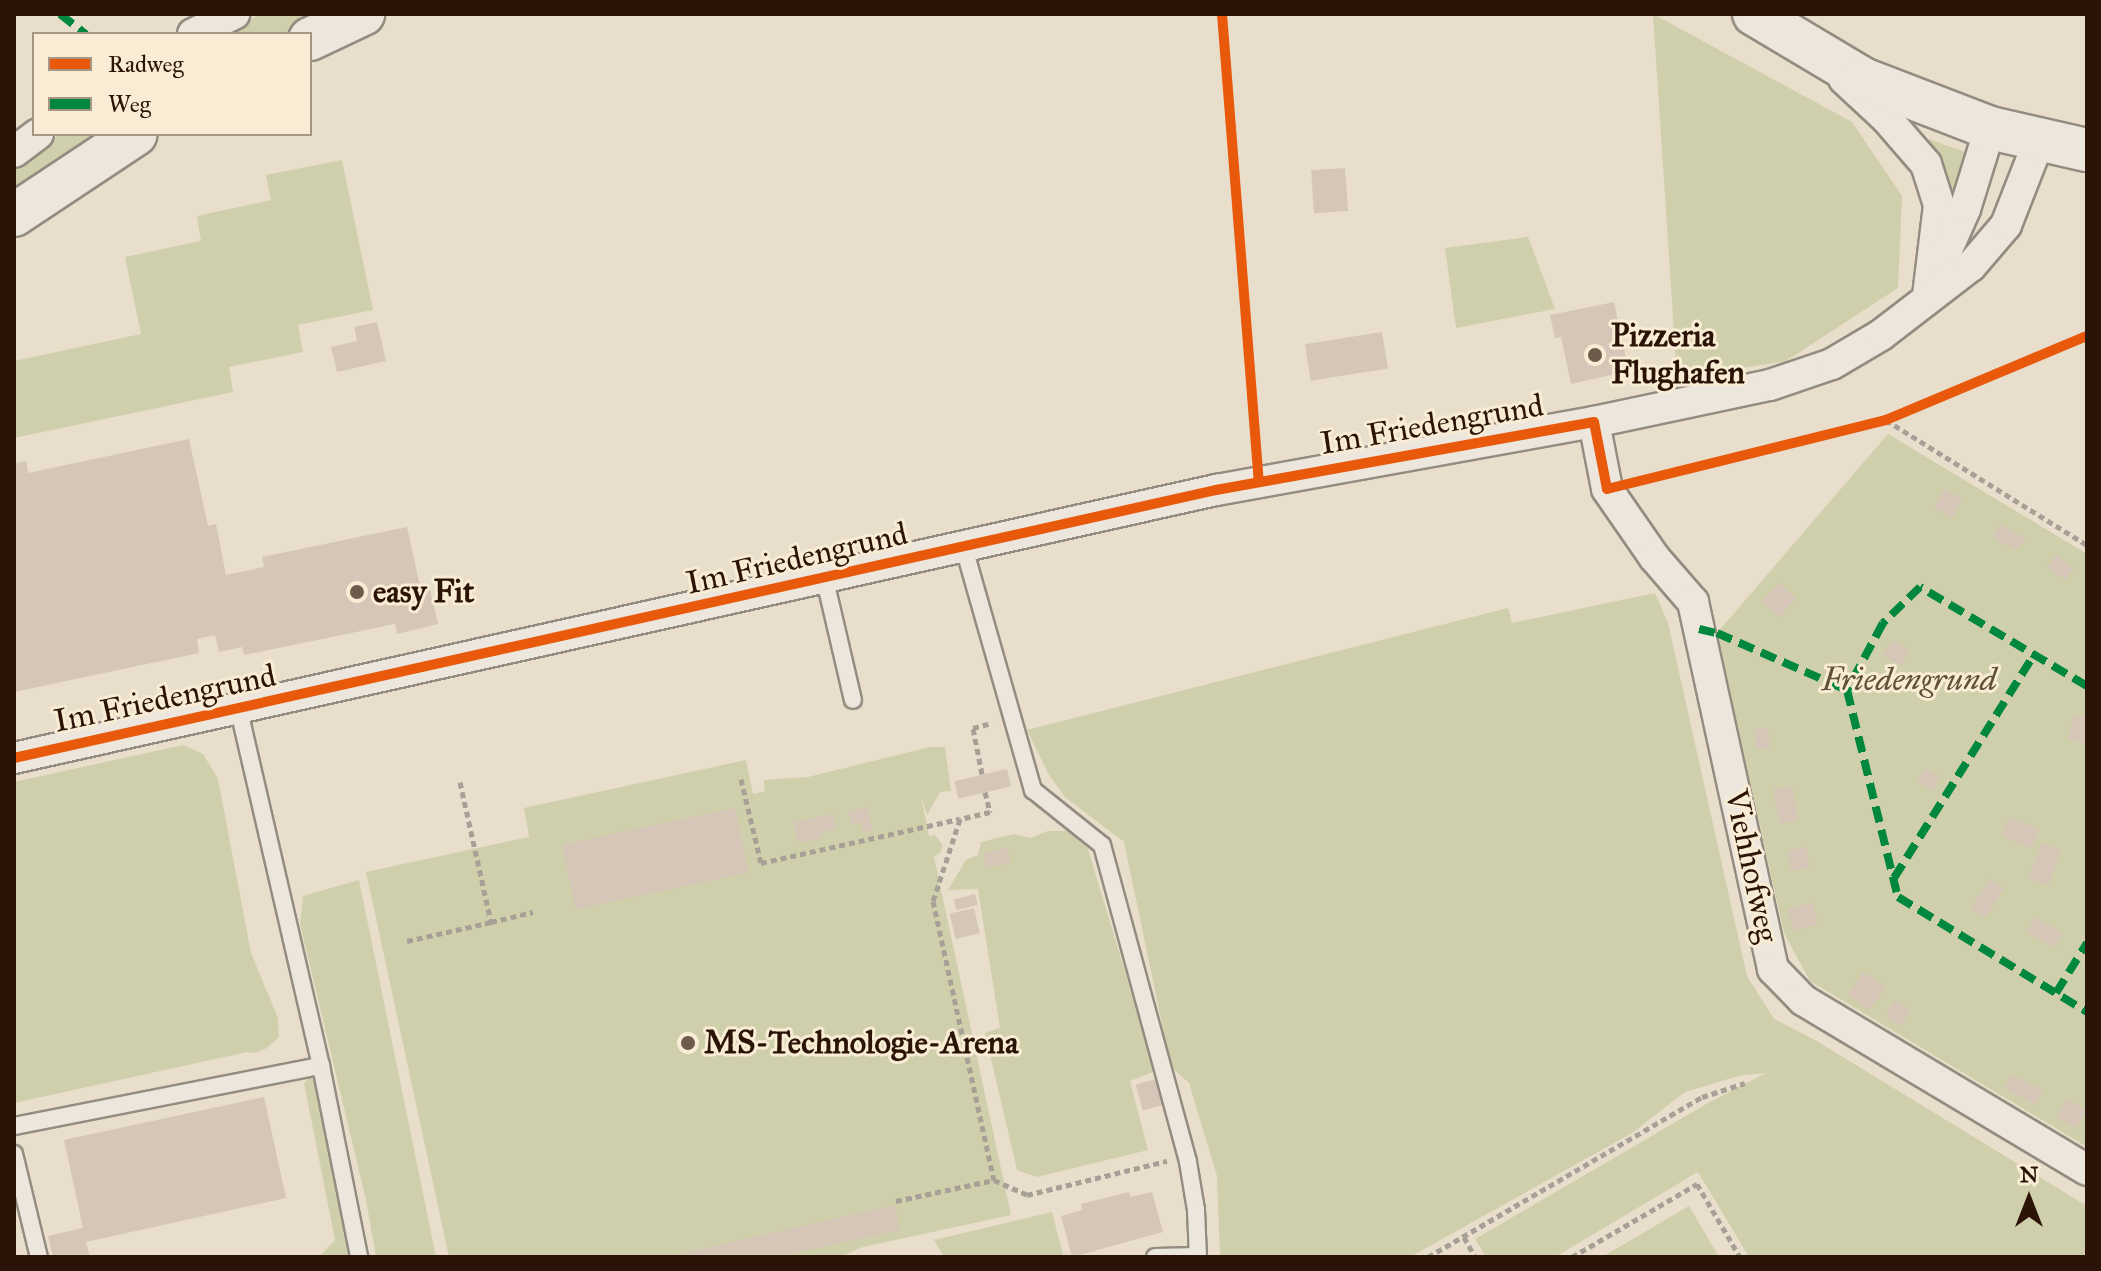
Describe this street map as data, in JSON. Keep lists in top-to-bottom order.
{
  "streets": {
    "street": ["Im Friedengrund", "Viehhofweg"]
  },
  "crossings": [
    ["Im Friedengrund", "Viehhofweg"]
  ],
  "parks": ["Friedengrund"],
  "places": ["Pizzeria Flughafen", "easy Fit", "MS-Technologie-Arena"],
  "legend": ["Radweg", "Weg"],
  "north": "top"
}
